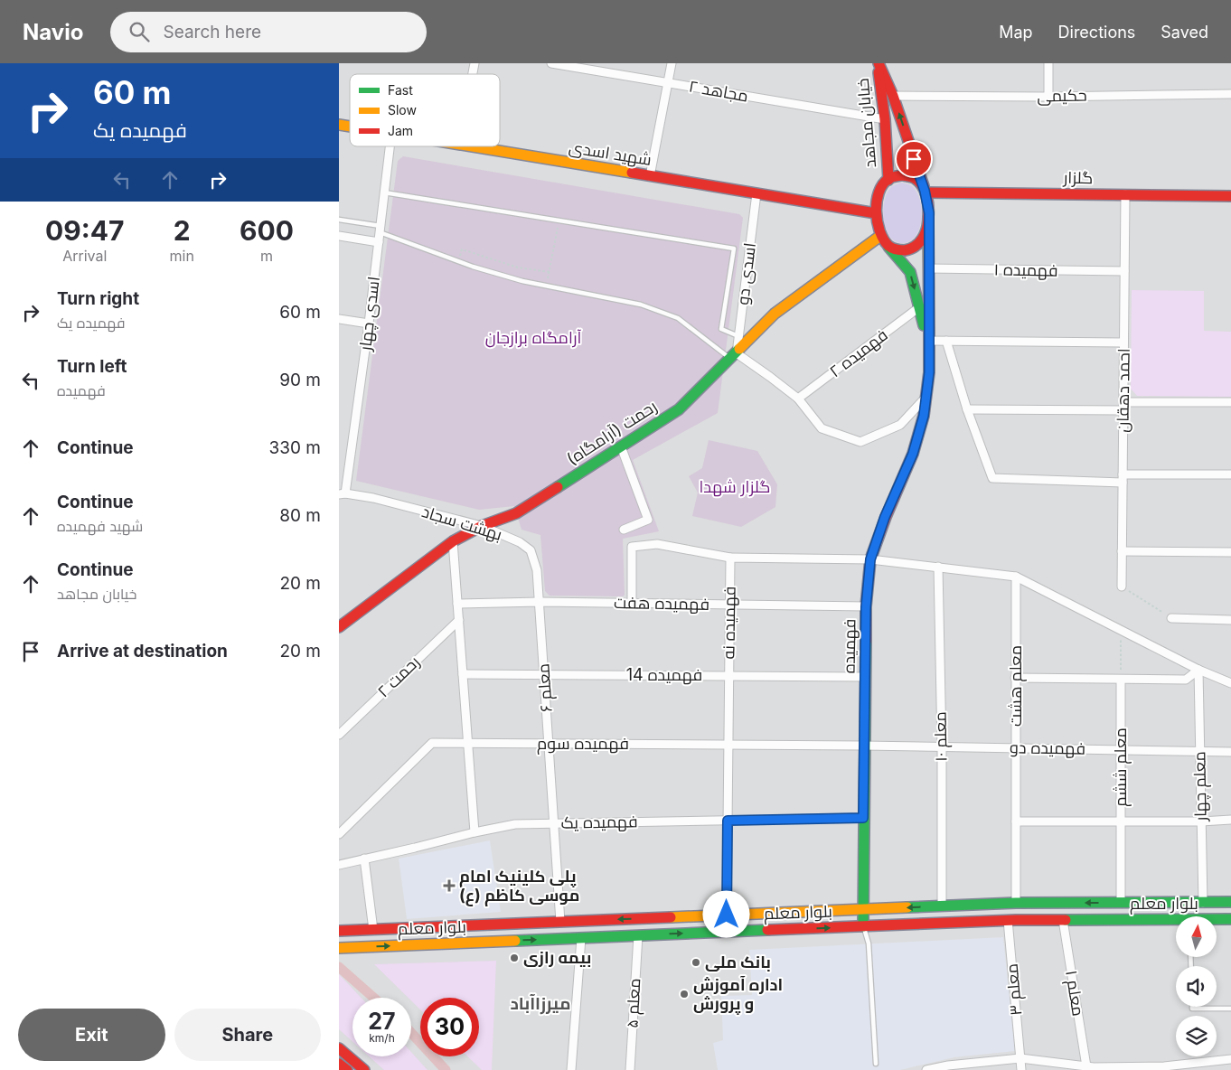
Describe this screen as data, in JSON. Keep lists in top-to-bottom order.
{
  "streets": {
    "street": [
      "مجاهد ۲",
      "حکیمی",
      "خیابان مجاهد",
      "شهید اسدی",
      "گلزار",
      "فهمیده ۱",
      "اسدی دو",
      "اسدی چهار",
      "فهمیده ۲",
      "احمد دهقان",
      "رحمت (آرامگاه)",
      "بهشت سجاد",
      "فهمیده هفت",
      "فهمیده نه",
      "فهمیده",
      "فهمیده 14",
      "رحمت ۲",
      "معلم هشت",
      "معلم ۶",
      "معلم ۱۰",
      "فهمیده سوم",
      "فهمیده دو",
      "معلم ششم",
      "معلم چهار",
      "فهمیده یک",
      "بلوار معلم",
      "معلم ۳",
      "معلم ۱",
      "معلم ۵"
    ]
  },
  "crossings": [
    ["مجاهد ۲", "خیابان مجاهد"],
    ["حکیمی", "خیابان مجاهد"],
    ["خیابان مجاهد", "شهید اسدی"],
    ["خیابان مجاهد", "گلزار"],
    ["خیابان مجاهد", "رحمت (آرامگاه)"],
    ["شهید اسدی", "گلزار"],
    ["شهید اسدی", "اسدی دو"],
    ["شهید اسدی", "رحمت (آرامگاه)"],
    ["گلزار", "احمد دهقان"],
    ["گلزار", "رحمت (آرامگاه)"],
    ["فهمیده ۱", "احمد دهقان"],
    ["اسدی دو", "رحمت (آرامگاه)"],
    ["اسدی چهار", "بهشت سجاد"],
    ["رحمت (آرامگاه)", "بهشت سجاد"],
    ["بهشت سجاد", "فهمیده هفت"],
    ["بهشت سجاد", "معلم ۶"],
    ["فهمیده هفت", "فهمیده نه"],
    ["فهمیده هفت", "فهمیده"],
    ["فهمیده هفت", "معلم ۶"],
    ["فهمیده نه", "فهمیده 14"],
    ["فهمیده نه", "فهمیده سوم"],
    ["فهمیده نه", "فهمیده یک"],
    ["فهمیده نه", "بلوار معلم"],
    ["فهمیده", "فهمیده 14"],
    ["فهمیده", "فهمیده سوم"],
    ["فهمیده", "فهمیده دو"],
    ["فهمیده", "فهمیده یک"],
    ["فهمیده", "بلوار معلم"],
    ["فهمیده 14", "معلم ۶"],
    ["معلم هشت", "فهمیده دو"],
    ["معلم هشت", "بلوار معلم"],
    ["معلم ۶", "فهمیده سوم"],
    ["معلم ۶", "فهمیده یک"],
    ["معلم ۶", "بلوار معلم"],
    ["معلم ۱۰", "فهمیده دو"],
    ["معلم ۱۰", "بلوار معلم"],
    ["فهمیده سوم", "فهمیده دو"],
    ["فهمیده دو", "معلم ششم"],
    ["فهمیده دو", "معلم چهار"],
    ["معلم ششم", "بلوار معلم"],
    ["معلم چهار", "بلوار معلم"],
    ["بلوار معلم", "معلم ۳"],
    ["بلوار معلم", "معلم ۱"],
    ["بلوار معلم", "معلم ۵"]
  ],
  "districts": ["میرزاآباد"],
  "parks": ["آرامگاه برازجان", "گلزار شهدا"],
  "places": {
    "health": ["پلی کلینیک امام موسی کاظم (ع)"],
    "other": ["بیمه رازی", "بانک ملی", "اداره آموزش و پرورش"]
  },
  "legend": ["Fast", "Slow", "Jam"],
  "north": "top",
  "page": {
    "header": "Navio",
    "search": "Search here",
    "nav": ["Map", "Directions", "Saved"],
    "turn": ["60 m", "فهمیده یک"],
    "eta": [
      "09:47",
      "Arrival",
      "2",
      "min",
      "600",
      "m"
    ],
    "list": [
      {
        "name": "Turn right",
        "note": "فهمیده یک",
        "value": "60 m"
      },
      {
        "name": "Turn left",
        "note": "فهمیده",
        "value": "90 m"
      },
      {
        "name": "Continue",
        "value": "330 m"
      },
      {
        "name": "Continue",
        "note": "شهید فهمیده",
        "value": "80 m"
      },
      {
        "name": "Continue",
        "note": "خیابان مجاهد",
        "value": "20 m"
      },
      {
        "name": "Arrive at destination",
        "value": "20 m"
      }
    ],
    "speed": "27 km/h",
    "limit": "30",
    "buttons": ["Exit", "Share"]
  }
}
